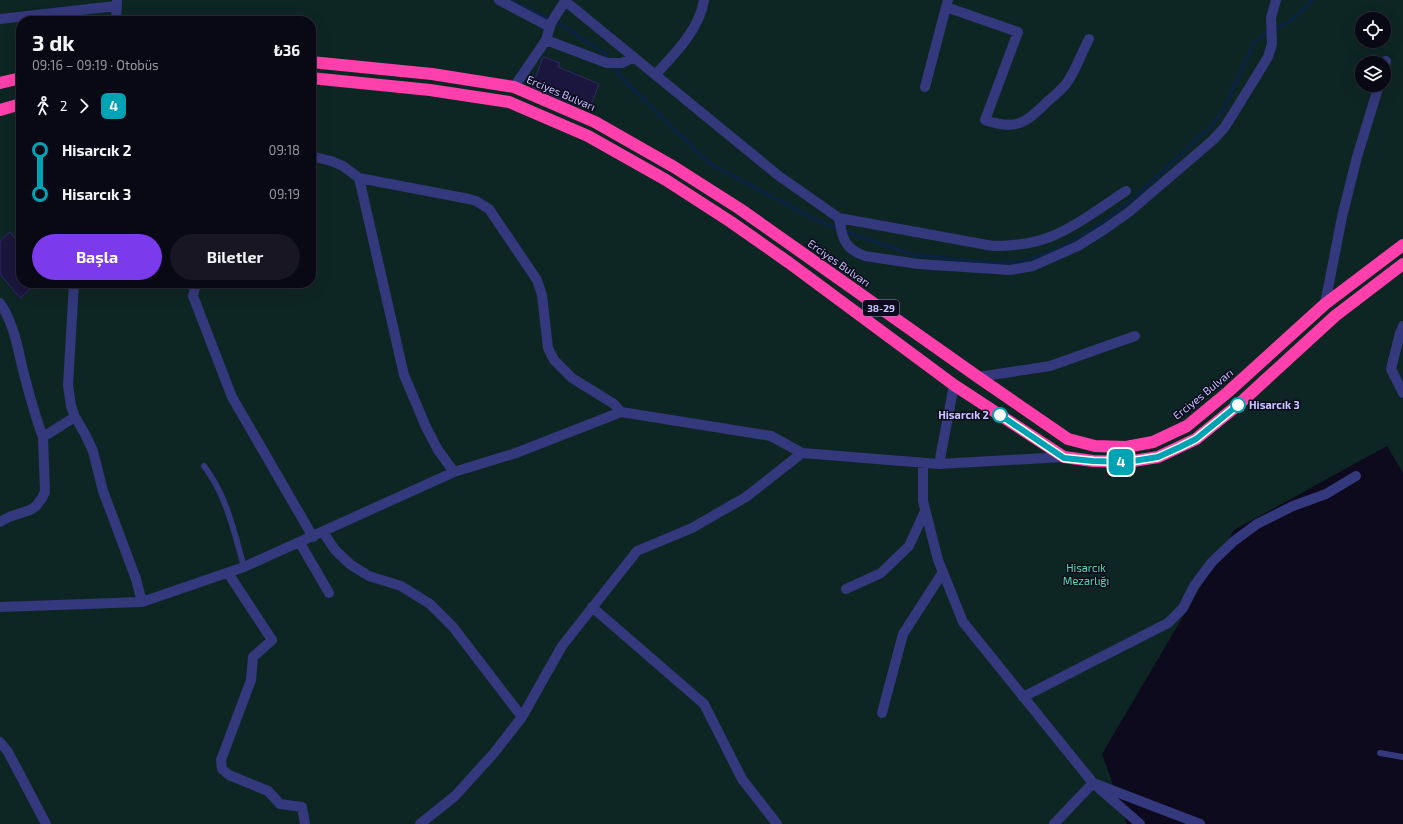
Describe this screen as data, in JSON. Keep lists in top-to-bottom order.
{
  "streets": {
    "highway": ["Erciyes Bulvarı", "38-29"]
  },
  "parks": ["Hisarcık Mezarlığı"],
  "places": ["Hisarcık 3", "Hisarcık 2"],
  "lines": ["bus line 4"],
  "page": {
    "on_map": "4",
    "heading": ["3 dk", "09:16 – 09:19 · Otobüs", "₺36"],
    "legs": ["2", "4"],
    "list": [
      {
        "name": "Hisarcık 2",
        "value": "09:18"
      },
      {
        "name": "Hisarcık 3",
        "value": "09:19"
      }
    ],
    "buttons": ["Başla", "Biletler"]
  }
}
